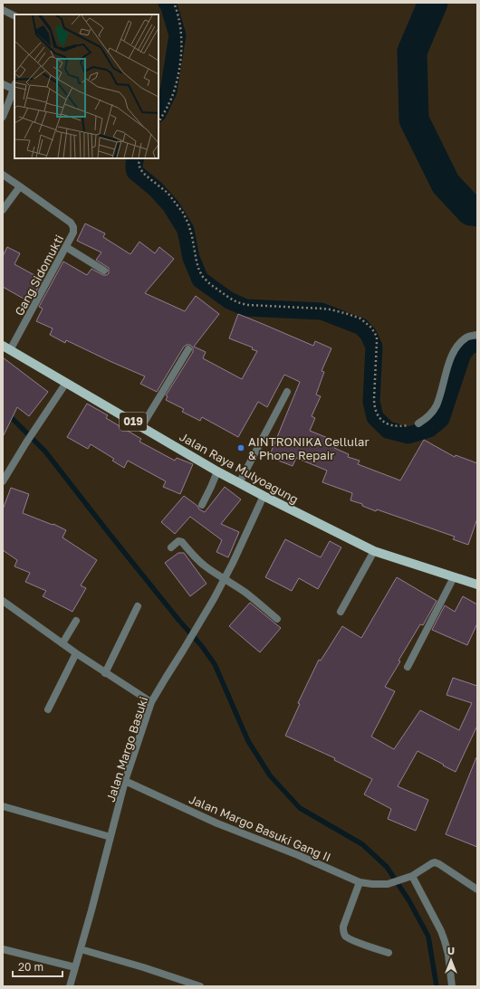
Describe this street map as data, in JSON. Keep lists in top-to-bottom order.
{
  "streets": {
    "main road": ["019", "Jalan Raya Mulyoagung"],
    "street": ["Gang Sidomukti", "Jalan Margo Basuki", "Jalan Margo Basuki Gang II"]
  },
  "crossings": [
    ["Gang Sidomukti", "Jalan Raya Mulyoagung"],
    ["Jalan Raya Mulyoagung", "Jalan Margo Basuki"],
    ["Jalan Margo Basuki", "Jalan Margo Basuki Gang II"]
  ],
  "places": ["AINTRONIKA Cellular & Phone Repair"],
  "scale_bar": "20 m",
  "north": "top"
}
